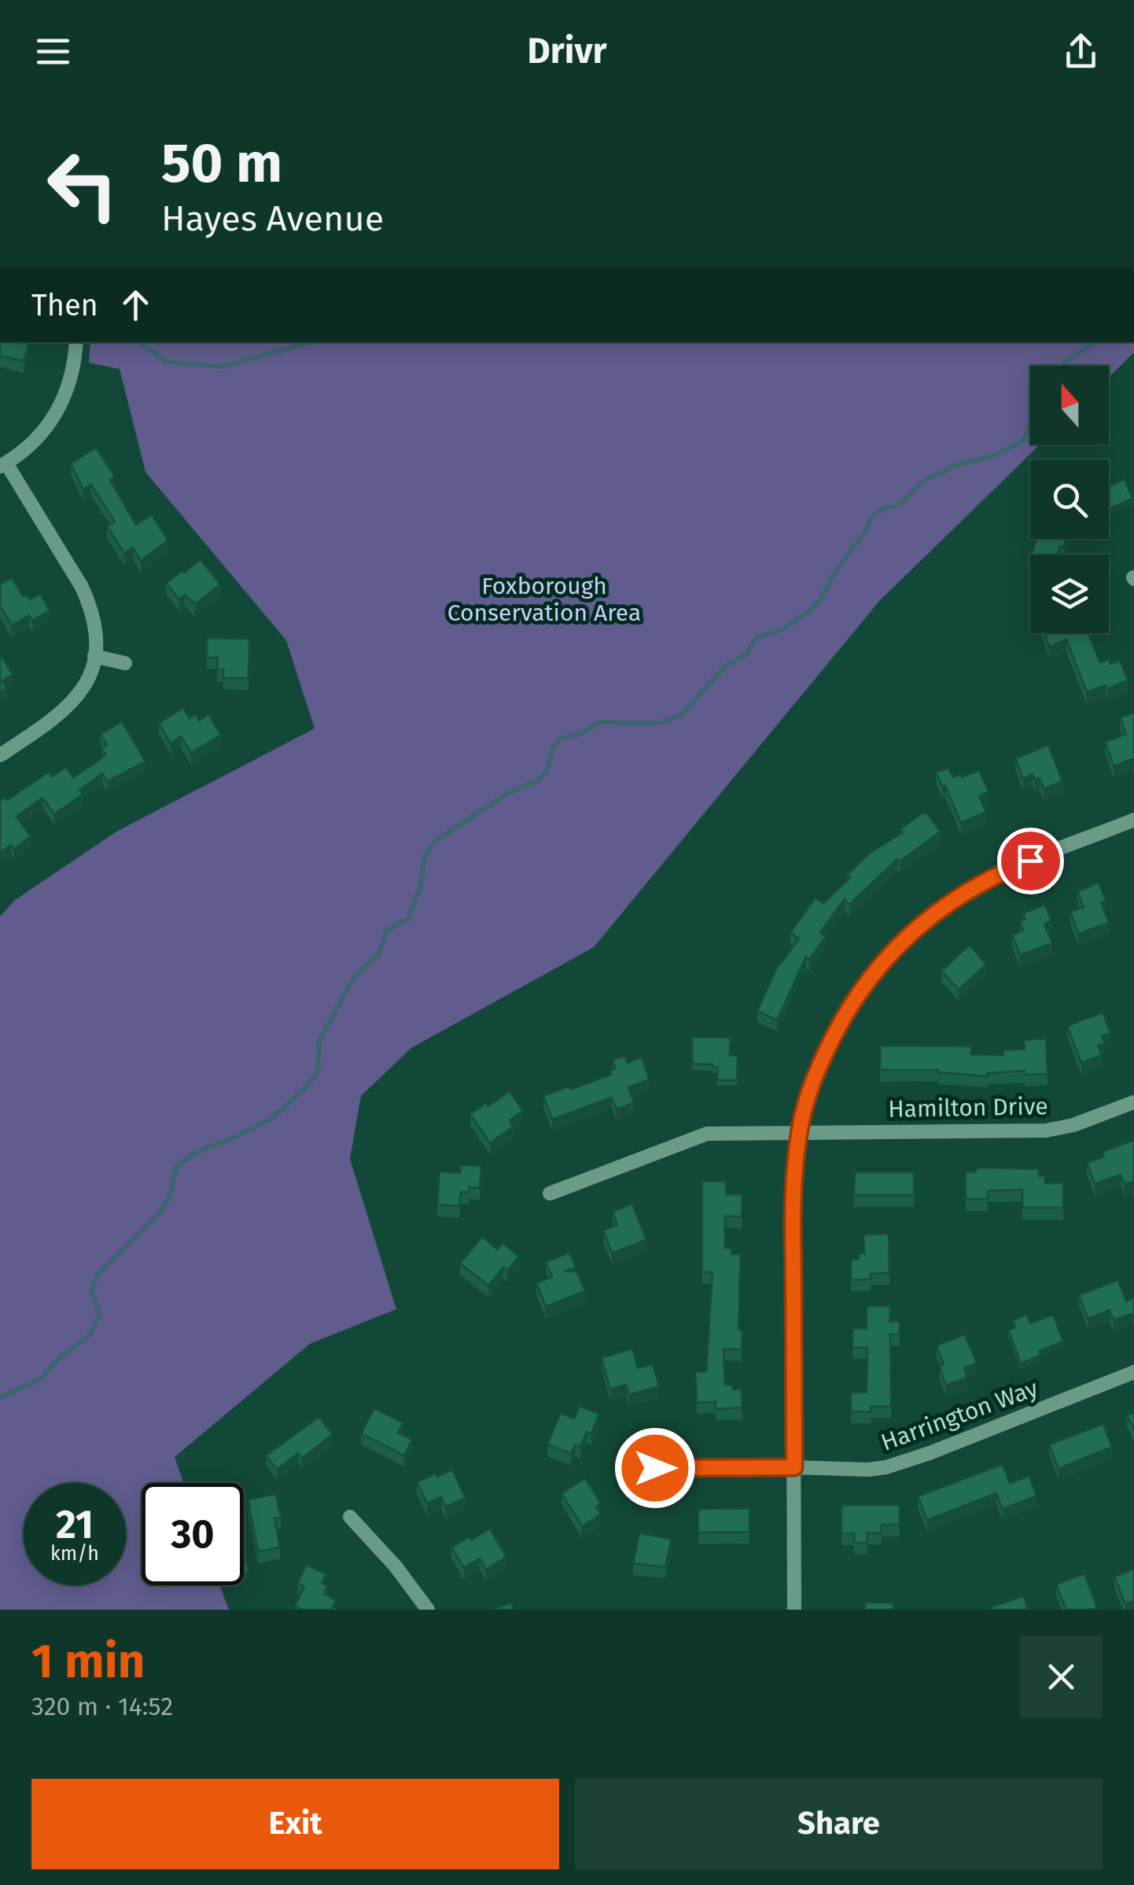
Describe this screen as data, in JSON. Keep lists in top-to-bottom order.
{
  "streets": {
    "street": ["Hamilton Drive", "Harrington Way"]
  },
  "parks": ["Foxborough Conservation Area"],
  "north": "top",
  "page": {
    "header": "Drivr",
    "turn": ["50 m", "Hayes Avenue"],
    "then": "Then",
    "speed": "21 km/h",
    "limit": "30",
    "heading": ["1 min", "320 m · 14:52"],
    "buttons": ["Exit", "Share"]
  }
}
